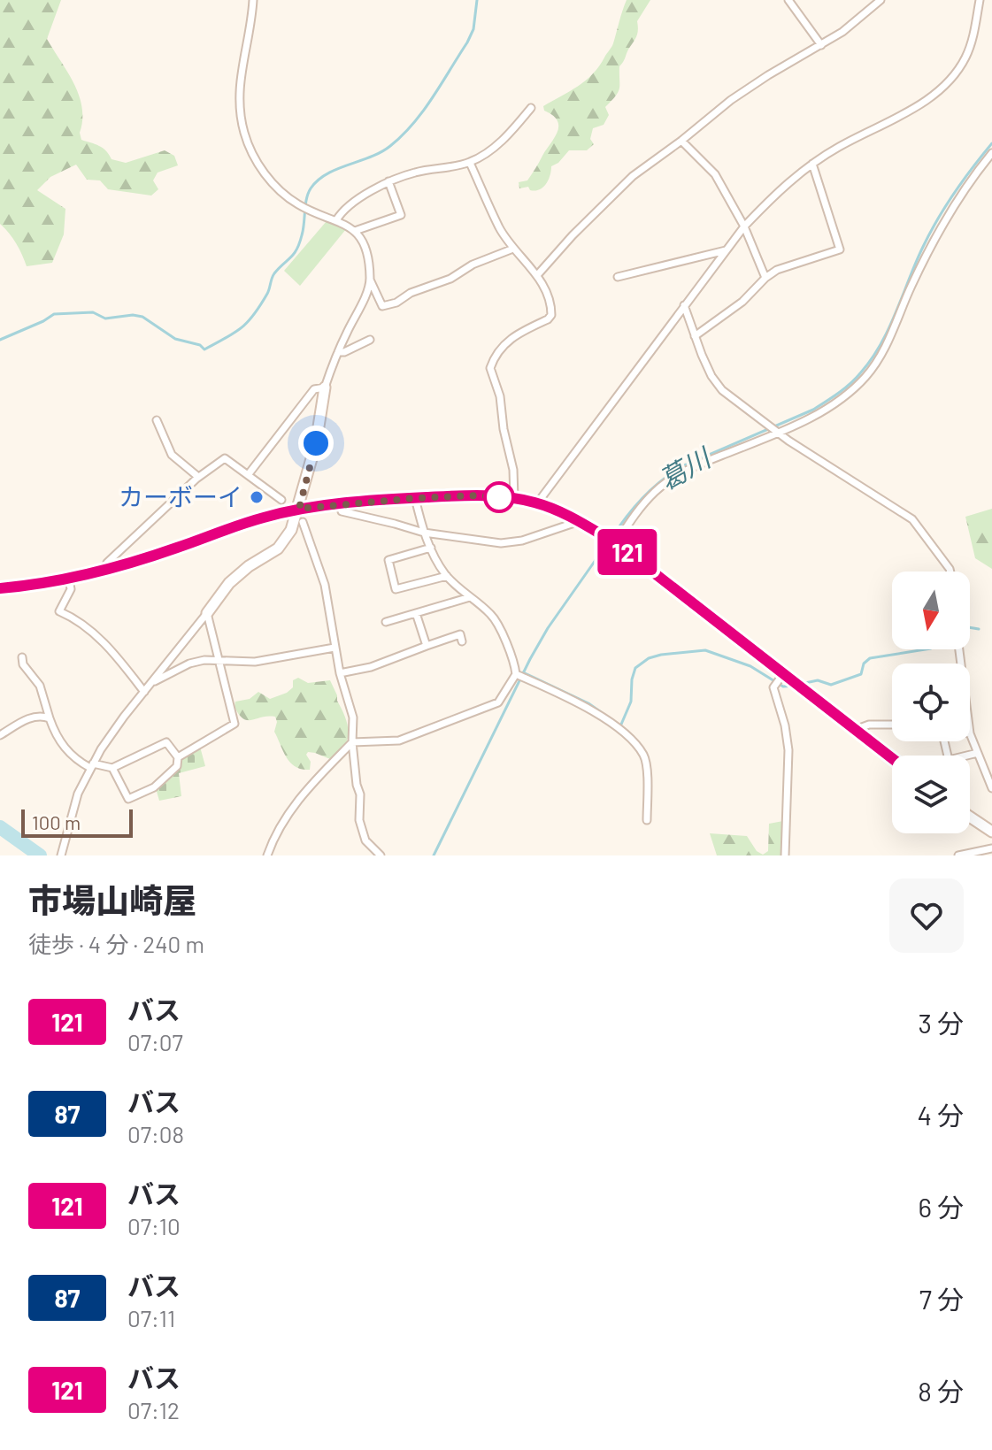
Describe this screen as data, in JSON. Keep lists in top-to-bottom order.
{
  "water": ["葛川"],
  "places": ["カーボーイ"],
  "lines": ["bus line 121"],
  "scale_bar": "100 m",
  "north": "bottom",
  "page": {
    "on_map": "121",
    "scale": "100 m",
    "heading": ["市場山崎屋", "徒歩 · 4 分 · 240 m"],
    "list": [
      {
        "mark": "121",
        "name": "バス",
        "note": "07:07",
        "value": "3 分"
      },
      {
        "mark": "87",
        "name": "バス",
        "note": "07:08",
        "value": "4 分"
      },
      {
        "mark": "121",
        "name": "バス",
        "note": "07:10",
        "value": "6 分"
      },
      {
        "mark": "87",
        "name": "バス",
        "note": "07:11",
        "value": "7 分"
      },
      {
        "mark": "121",
        "name": "バス",
        "note": "07:12",
        "value": "8 分"
      }
    ]
  }
}
